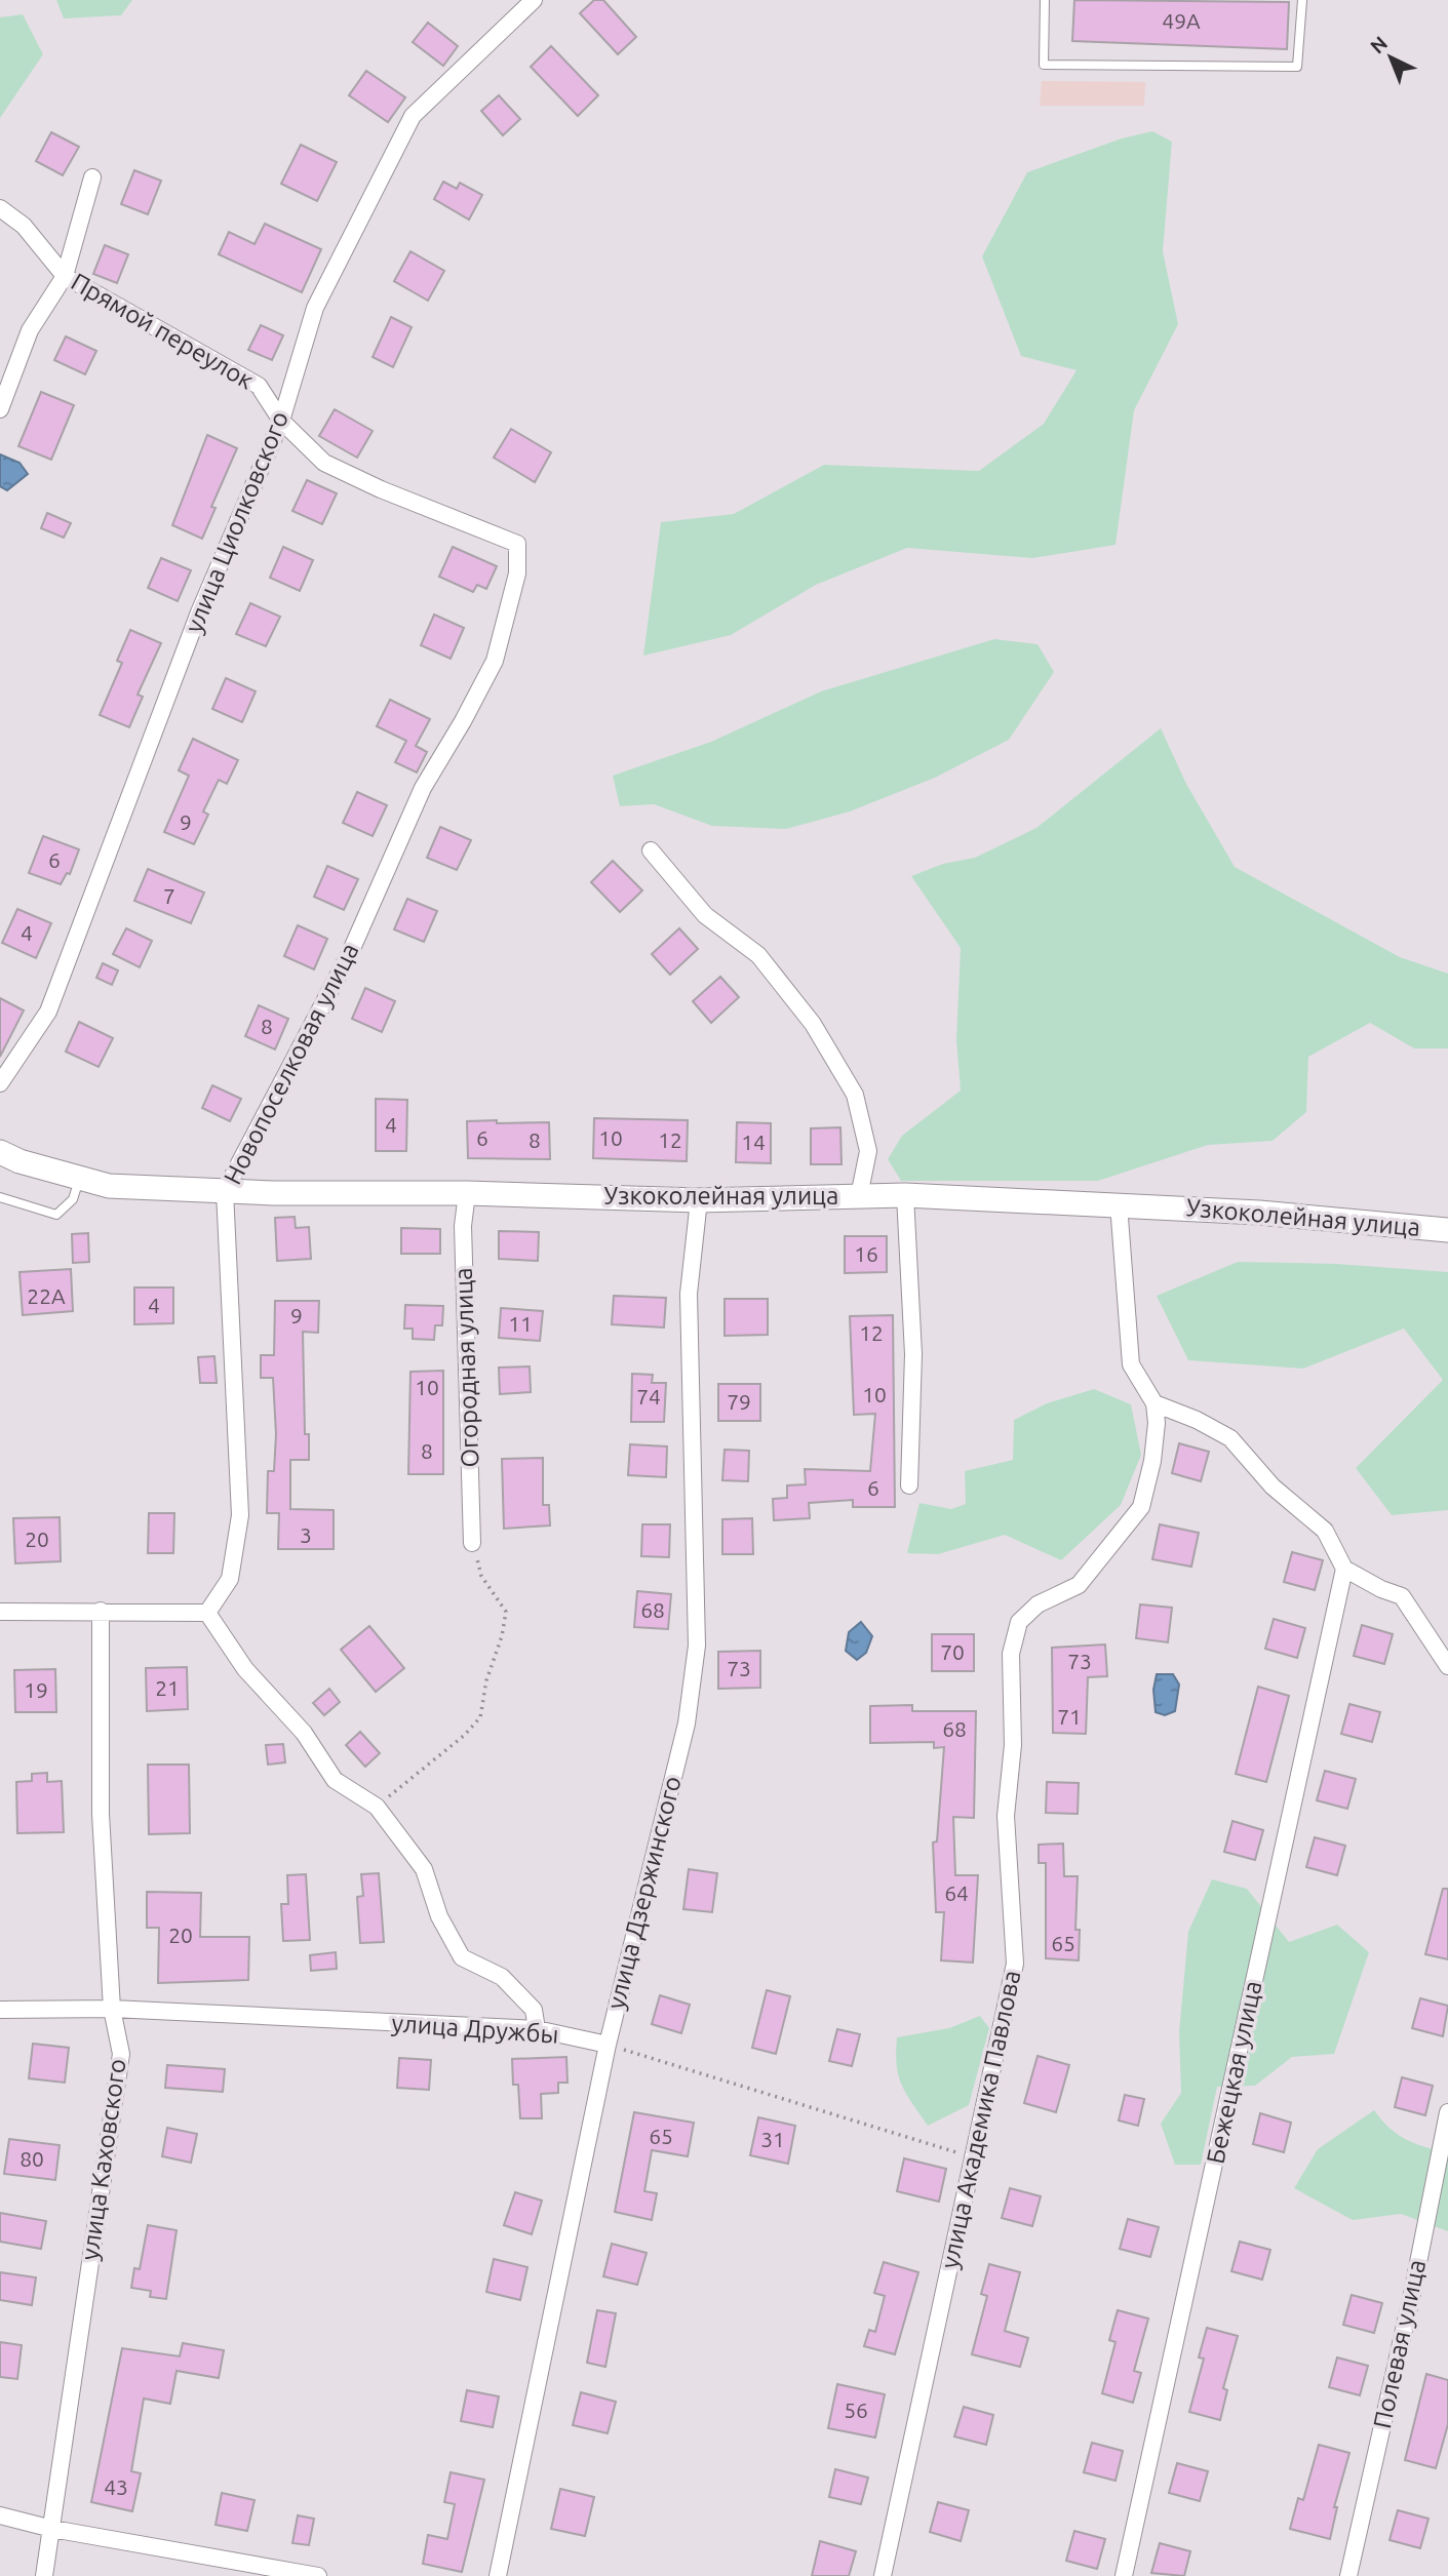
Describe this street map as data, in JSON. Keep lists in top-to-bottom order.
{
  "streets": {
    "street": [
      "Прямой переулок",
      "улица Циолковского",
      "Новопоселковая улица",
      "Узкоколейная улица",
      "Огородная улица",
      "улица Дзержинского",
      "улица Дружбы",
      "Бежецкая улица",
      "улица Академика Павлова",
      "улица Каховского",
      "Полевая улица"
    ]
  },
  "crossings": [
    ["Прямой переулок", "улица Циолковского"],
    ["Прямой переулок", "Новопоселковая улица"],
    ["Новопоселковая улица", "Узкоколейная улица"],
    ["Узкоколейная улица", "Огородная улица"],
    ["Узкоколейная улица", "улица Дзержинского"],
    ["Узкоколейная улица", "улица Академика Павлова"],
    ["улица Дзержинского", "улица Дружбы"],
    ["улица Дружбы", "улица Каховского"]
  ],
  "house_numbers": [
    "49А",
    "9",
    "6",
    "7",
    "4",
    "8",
    "4",
    "6",
    "10",
    "8",
    "12",
    "14",
    "16",
    "22А",
    "4",
    "9",
    "11",
    "12",
    "10",
    "10",
    "74",
    "79",
    "8",
    "6",
    "3",
    "20",
    "68",
    "70",
    "73",
    "73",
    "21",
    "19",
    "71",
    "68",
    "64",
    "20",
    "65",
    "65",
    "31",
    "80",
    "56",
    "43"
  ],
  "north": "top left"
}
